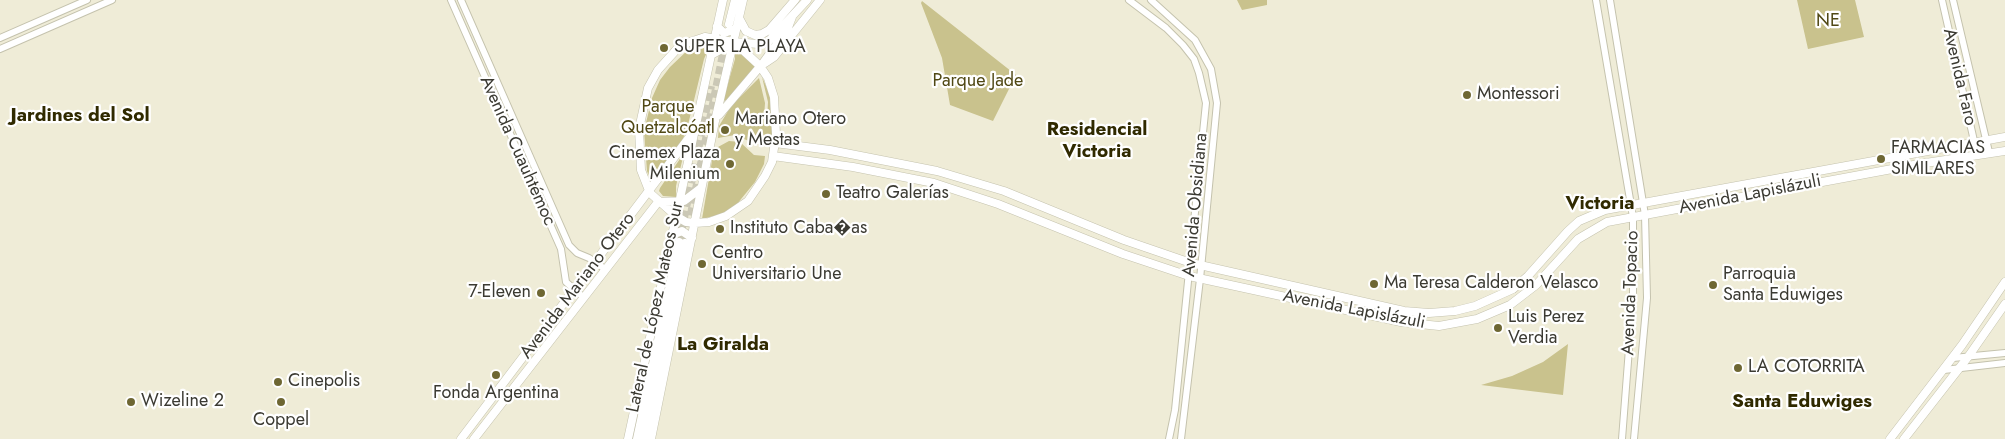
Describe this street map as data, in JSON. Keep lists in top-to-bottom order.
{
  "streets": {
    "main road": ["Avenida Lapislázuli", "Avenida Mariano Otero", "Lateral de López Mateos Sur"],
    "street": [
      "Avenida Faro",
      "Avenida Cuauhtémoc",
      "Avenida Obsidiana",
      "Avenida Topacio"
    ]
  },
  "crossings": [
    ["Avenida Faro", "Avenida Lapislázuli"],
    ["Avenida Cuauhtémoc", "Avenida Mariano Otero"],
    ["Avenida Lapislázuli", "Avenida Obsidiana"],
    ["Avenida Lapislázuli", "Avenida Topacio"],
    ["Avenida Mariano Otero", "Lateral de López Mateos Sur"]
  ],
  "districts": [
    "Jardines del Sol",
    "Residencial Victoria",
    "Victoria",
    "La Giralda",
    "Santa Eduwiges"
  ],
  "parks": ["NE", "Parque Jade", "Parque Quetzalcóatl"],
  "places": [
    "SUPER LA PLAYA",
    "Montessori",
    "Mariano Otero y Mestas",
    "FARMACIAS SIMILARES",
    "Cinemex Plaza Milenium",
    "Teatro Galerías",
    "Instituto Caba�as",
    "Centro Universitario Une",
    "Ma Teresa Calderon Velasco",
    "Parroquia Santa Eduwiges",
    "7-Eleven",
    "Luis Perez Verdia",
    "LA COTORRITA",
    "Fonda Argentina",
    "Cinepolis",
    "Wizeline 2",
    "Coppel"
  ]
}
